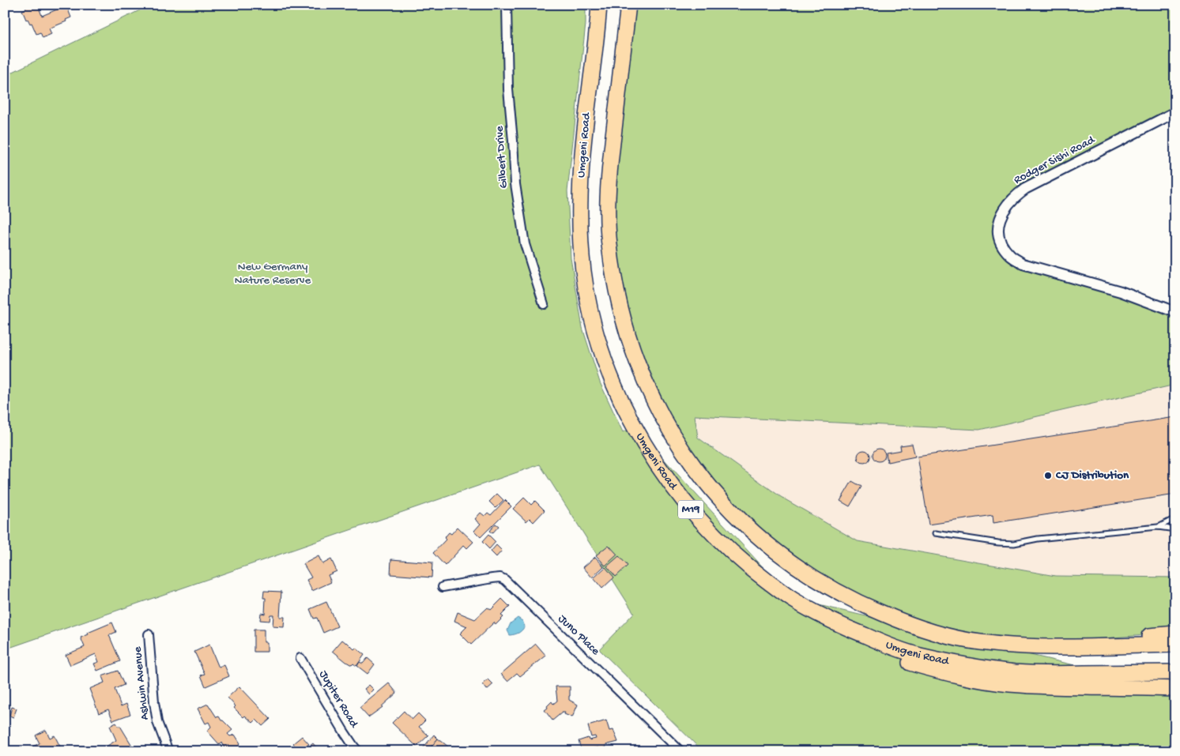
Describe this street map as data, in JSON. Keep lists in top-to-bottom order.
{
  "streets": {
    "highway": ["Umgeni Road", "M19"],
    "street": [
      "Gilbert Drive",
      "Rodger Sishi Road",
      "Juno Place",
      "Ashwin Avenue",
      "Jupiter Road"
    ]
  },
  "parks": ["New Germany Nature Reserve"],
  "places": ["CJ Distribution"]
}
